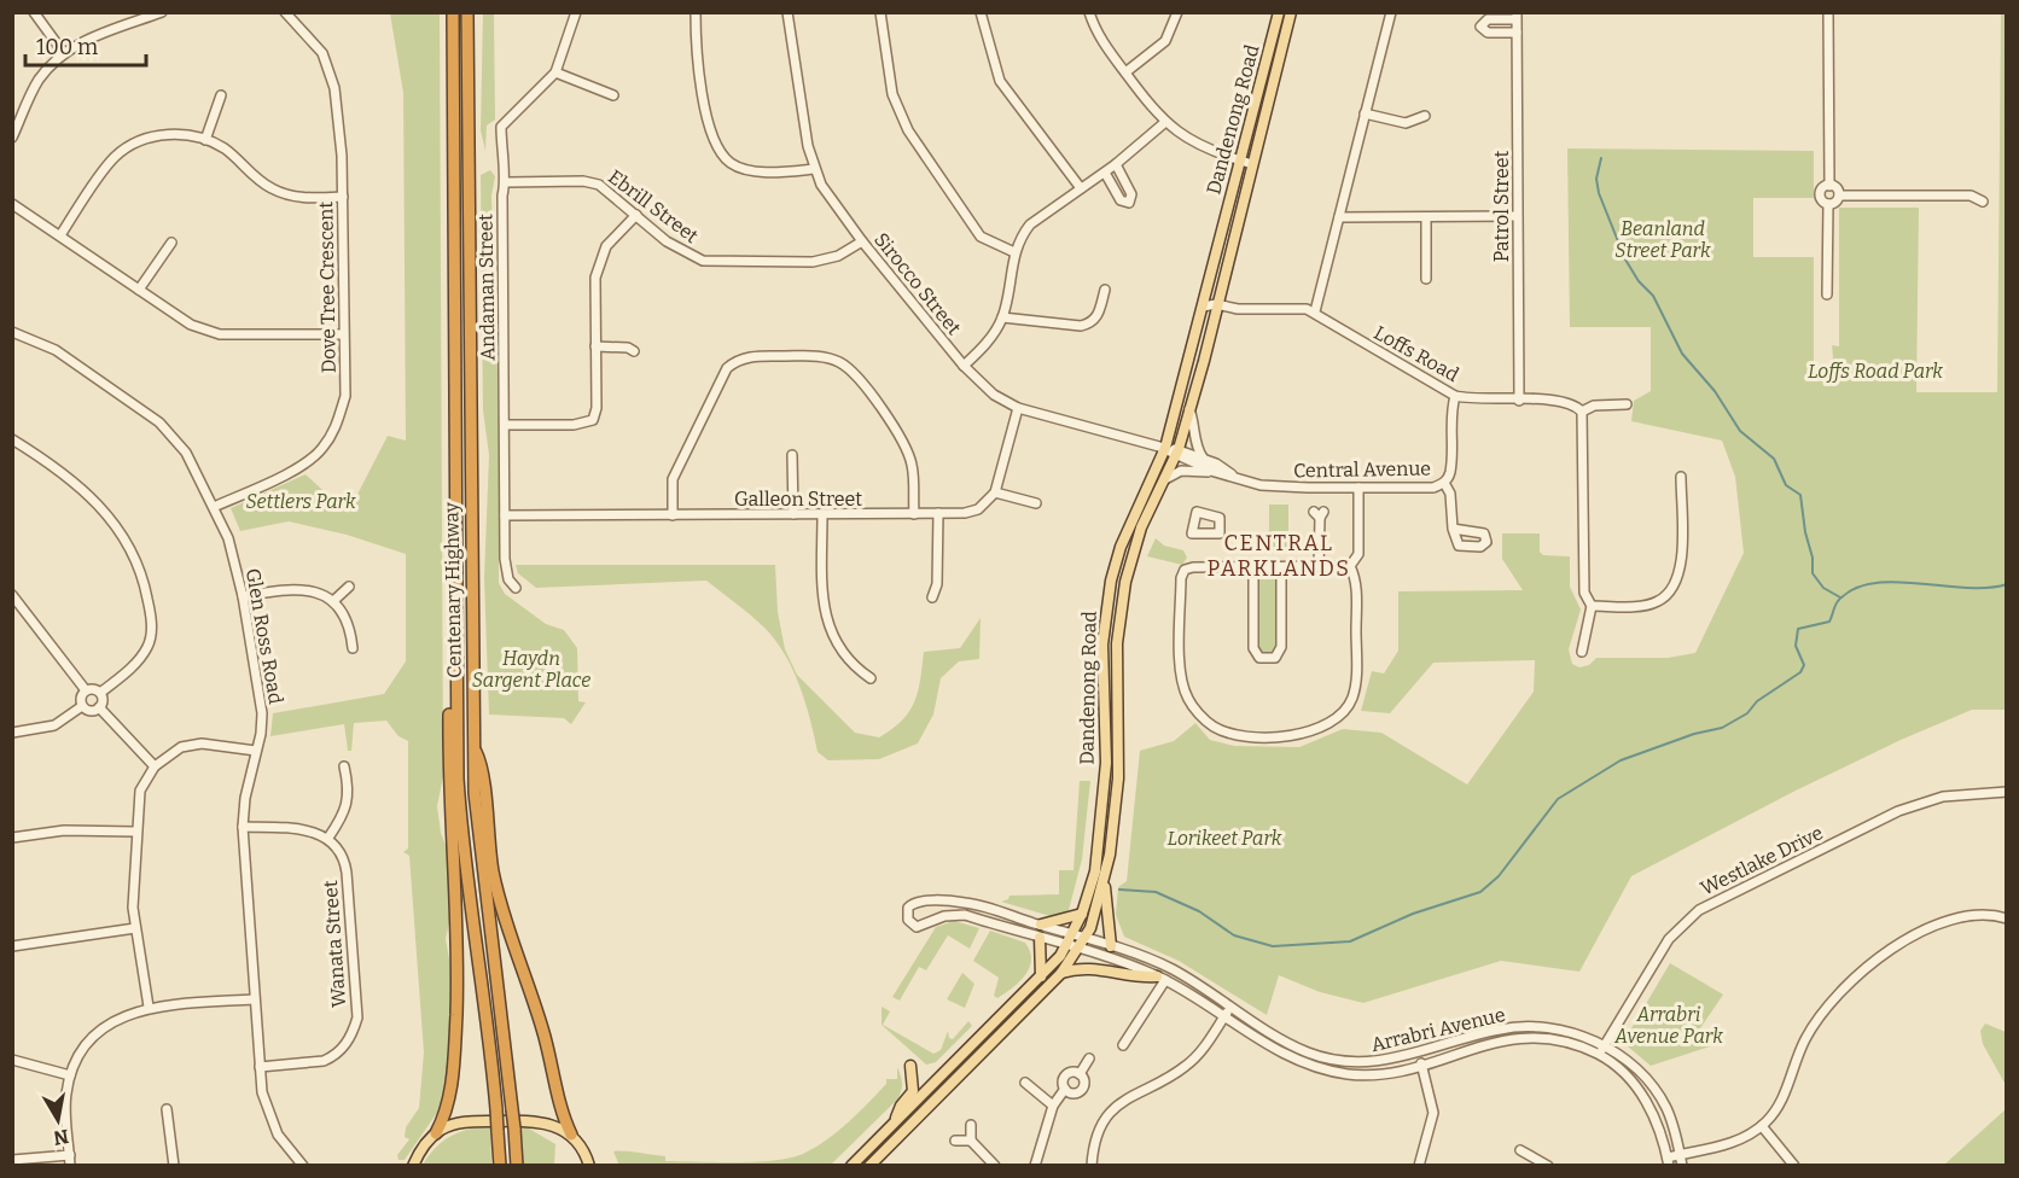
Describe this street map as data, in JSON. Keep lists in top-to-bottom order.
{
  "streets": {
    "highway": ["Centenary Highway"],
    "main road": ["Dandenong Road"],
    "street": [
      "Ebrill Street",
      "Patrol Street",
      "Sirocco Street",
      "Dove Tree Crescent",
      "Andaman Street",
      "Loffs Road",
      "Central Avenue",
      "Galleon Street",
      "Glen Ross Road",
      "Westlake Drive",
      "Wanata Street",
      "Arrabri Avenue"
    ]
  },
  "crossings": [
    ["Dandenong Road", "Sirocco Street"],
    ["Dandenong Road", "Central Avenue"],
    ["Dandenong Road", "Arrabri Avenue"],
    ["Ebrill Street", "Sirocco Street"],
    ["Ebrill Street", "Andaman Street"],
    ["Patrol Street", "Loffs Road"],
    ["Sirocco Street", "Central Avenue"],
    ["Dove Tree Crescent", "Glen Ross Road"],
    ["Andaman Street", "Galleon Street"],
    ["Loffs Road", "Central Avenue"],
    ["Glen Ross Road", "Wanata Street"],
    ["Westlake Drive", "Arrabri Avenue"]
  ],
  "districts": ["CENTRAL PARKLANDS"],
  "parks": [
    "Beanland Street Park",
    "Loffs Road Park",
    "Settlers Park",
    "Haydn Sargent Place",
    "Lorikeet Park",
    "Arrabri Avenue Park"
  ],
  "scale_bar": "100 m",
  "north": "bottom"
}
